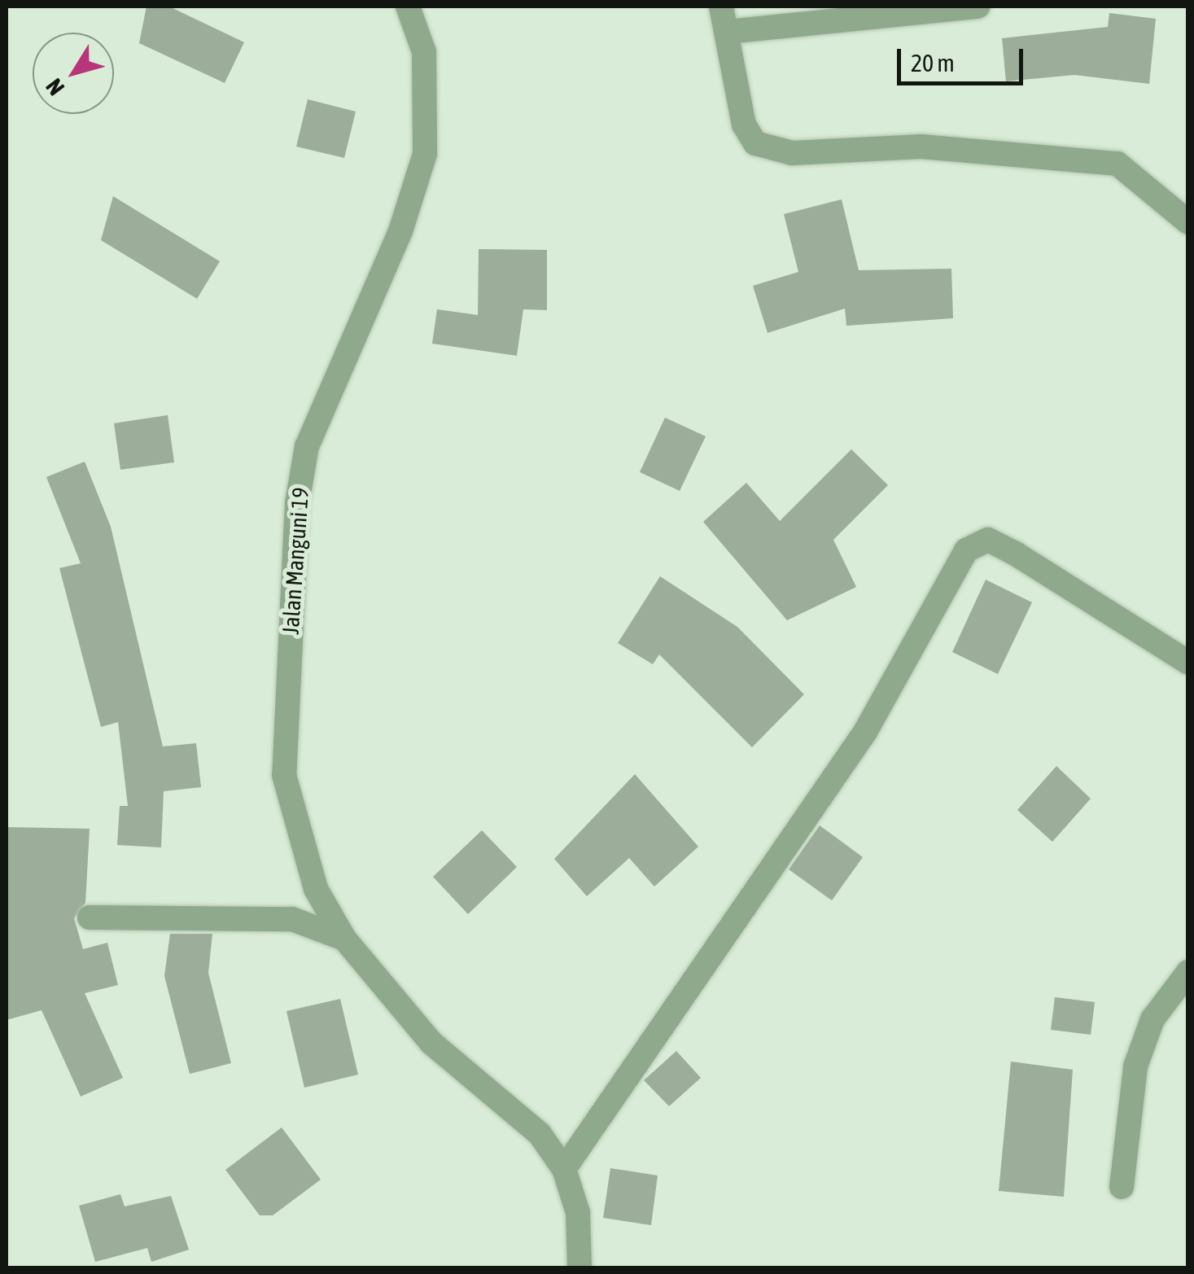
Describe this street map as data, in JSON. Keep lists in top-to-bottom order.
{
  "streets": {
    "street": ["Jalan Manguni 19"]
  },
  "scale_bar": "20 m",
  "north": "bottom left"
}
